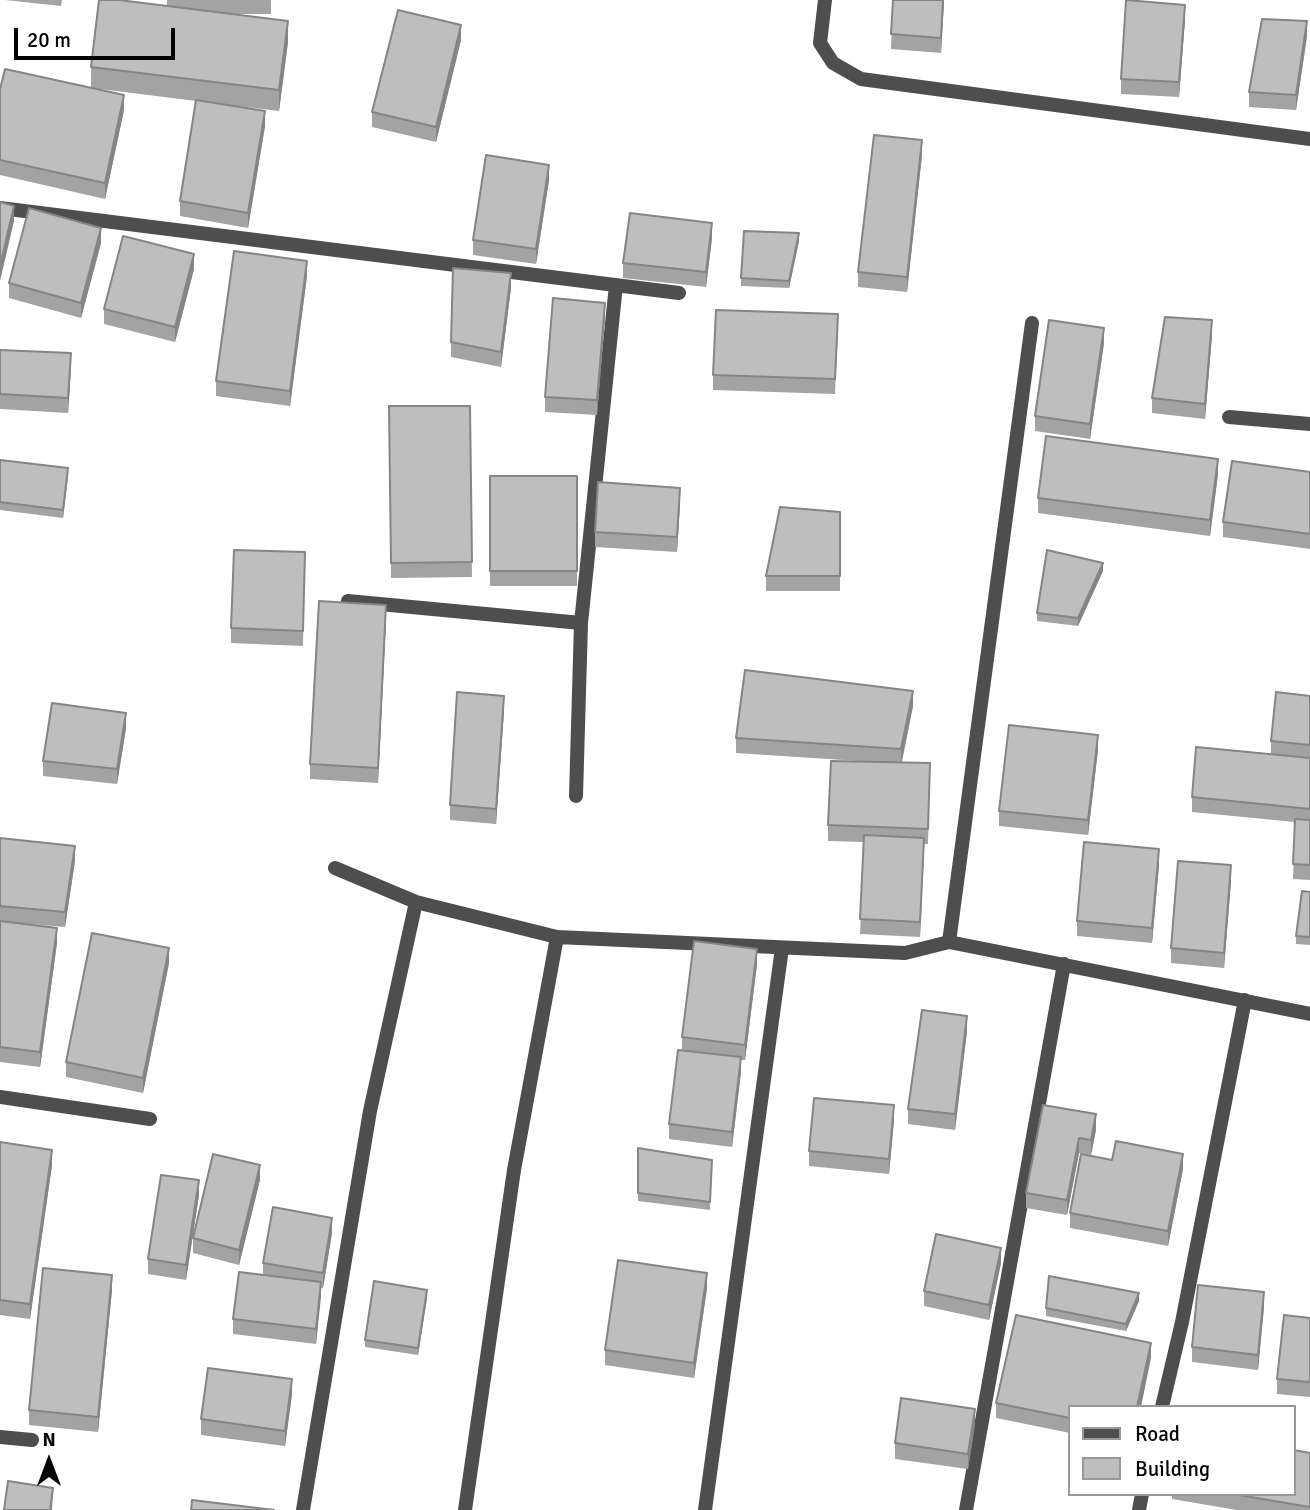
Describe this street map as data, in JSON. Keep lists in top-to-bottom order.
{
  "legend": ["Road", "Building"],
  "scale_bar": "20 m",
  "north": "top"
}
